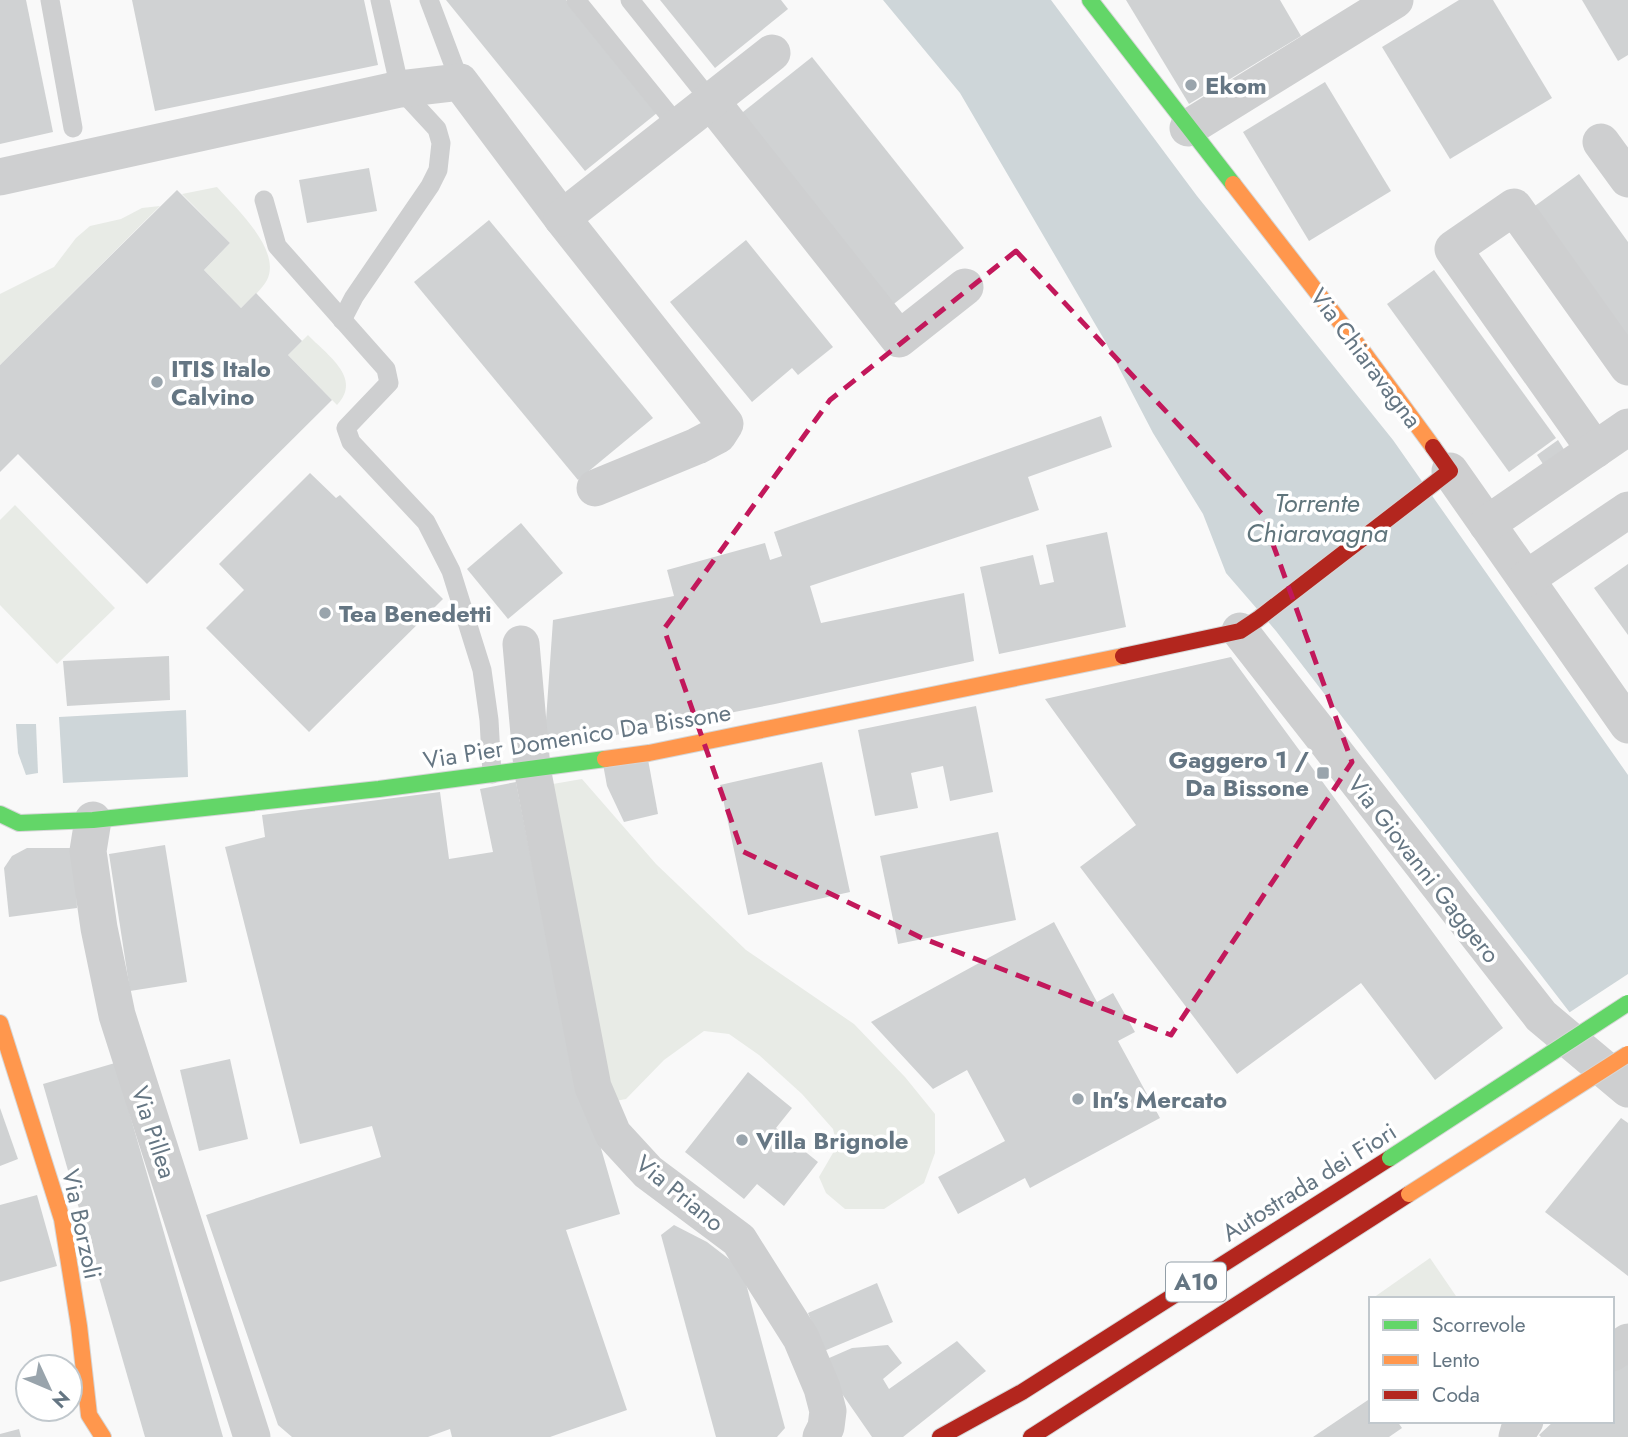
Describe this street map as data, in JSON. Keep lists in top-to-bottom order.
{
  "streets": {
    "main road": [
      "Via Chiaravagna",
      "Via Pier Domenico Da Bissone",
      "Autostrada dei Fiori",
      "Via Borzoli",
      "A10"
    ],
    "street": ["Via Giovanni Gaggero", "Via Pillea", "Via Priano"]
  },
  "crossings": [
    ["Via Pier Domenico Da Bissone", "Via Giovanni Gaggero"],
    ["Via Pier Domenico Da Bissone", "Via Pillea"],
    ["Via Pier Domenico Da Bissone", "Via Priano"]
  ],
  "water": ["Torrente Chiaravagna"],
  "places": {
    "other": [
      "Ekom",
      "ITIS Italo Calvino",
      "Tea Benedetti",
      "In's Mercato",
      "Villa Brignole"
    ],
    "transit": ["Gaggero 1 / Da Bissone"]
  },
  "legend": ["Scorrevole", "Lento", "Coda"],
  "north": "bottom right"
}
